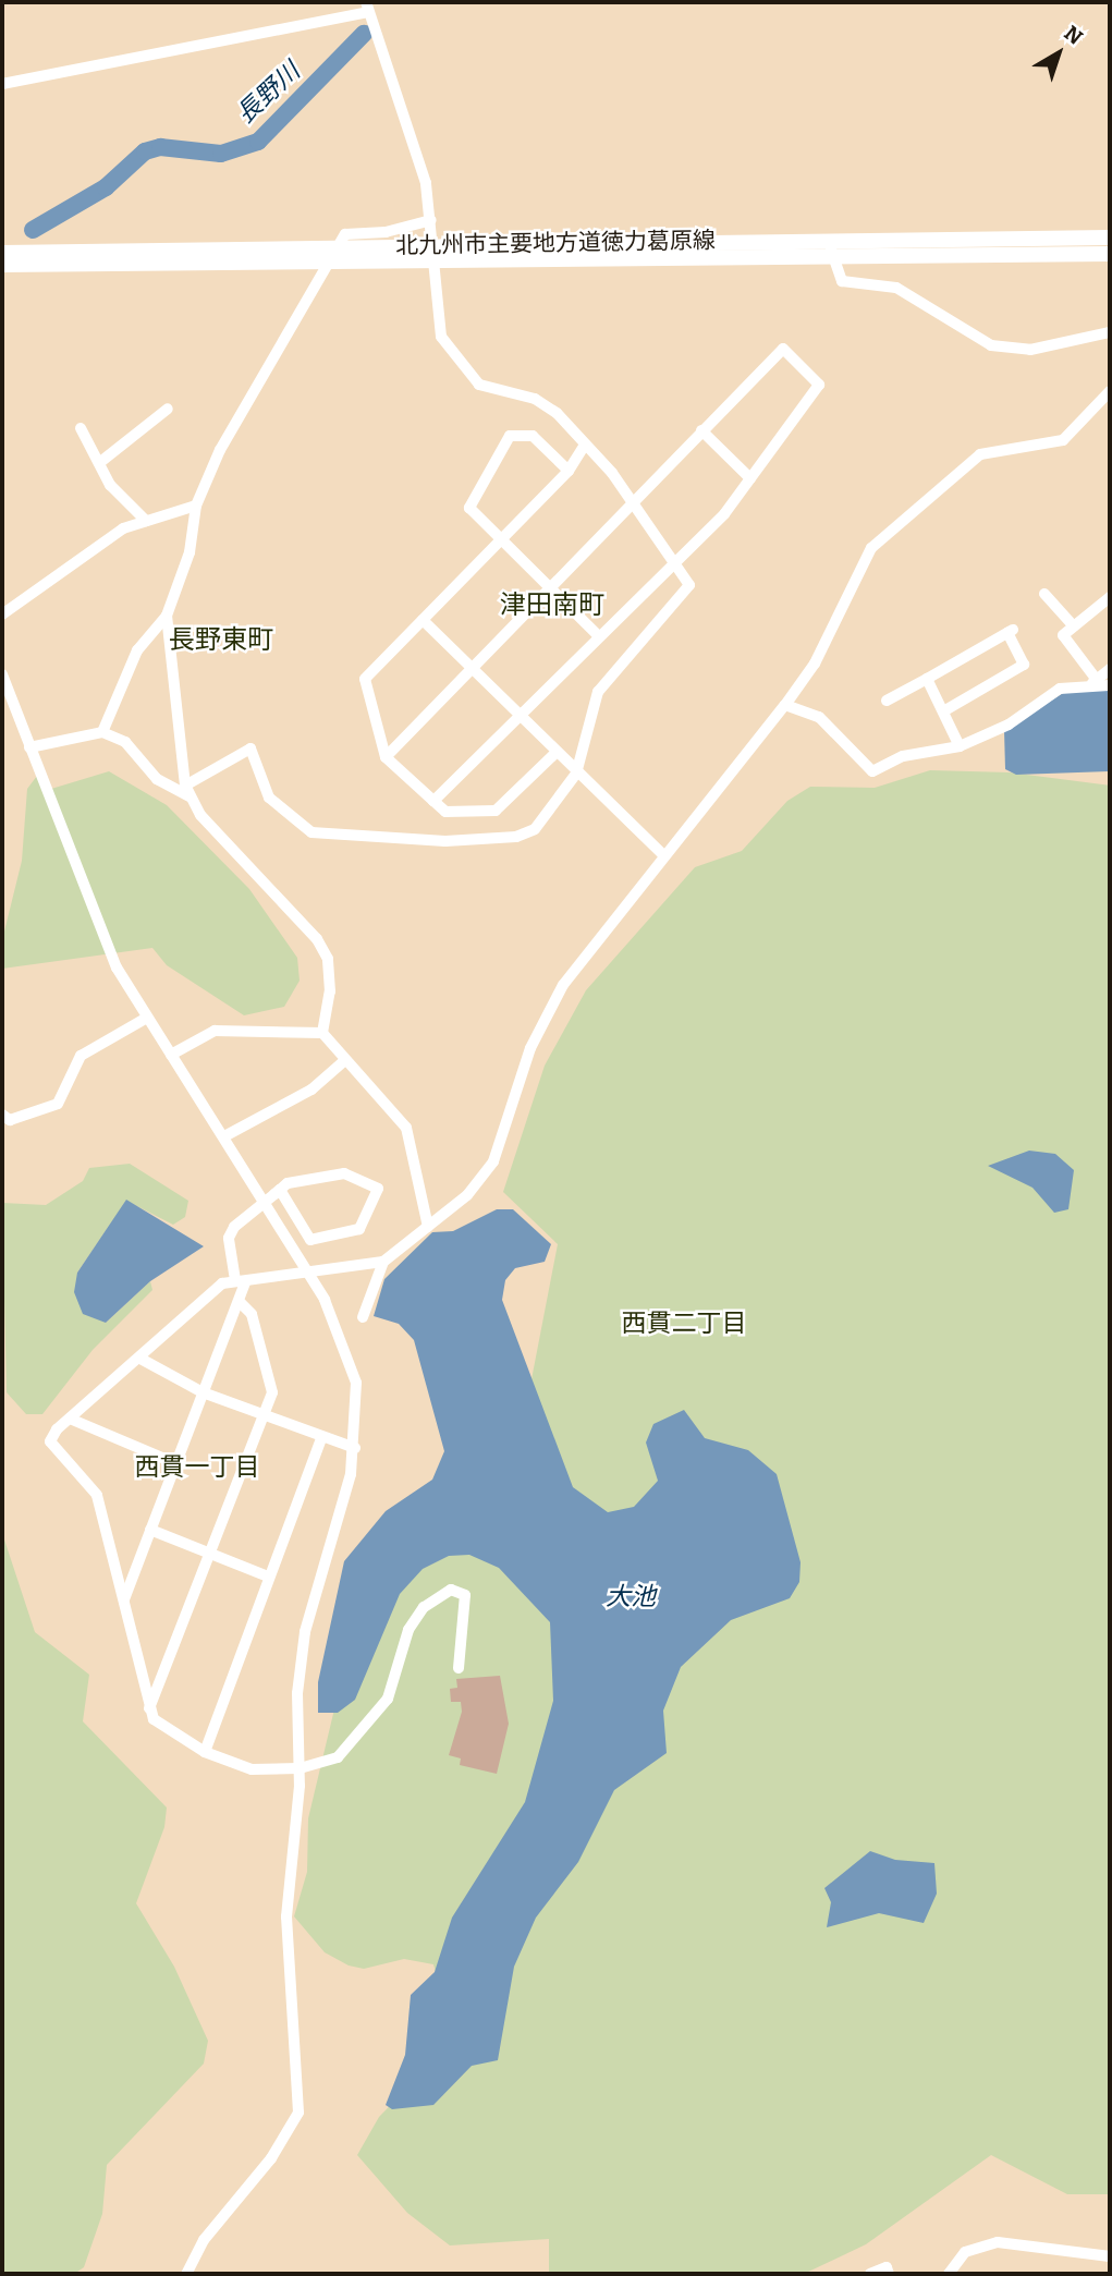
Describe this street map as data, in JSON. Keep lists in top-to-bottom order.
{
  "streets": {
    "main road": ["北九州市主要地方道徳力葛原線"]
  },
  "districts": [
    "津田南町",
    "長野東町",
    "西貫二丁目",
    "西貫一丁目"
  ],
  "water": ["長野川", "大池"],
  "north": "top right"
}
